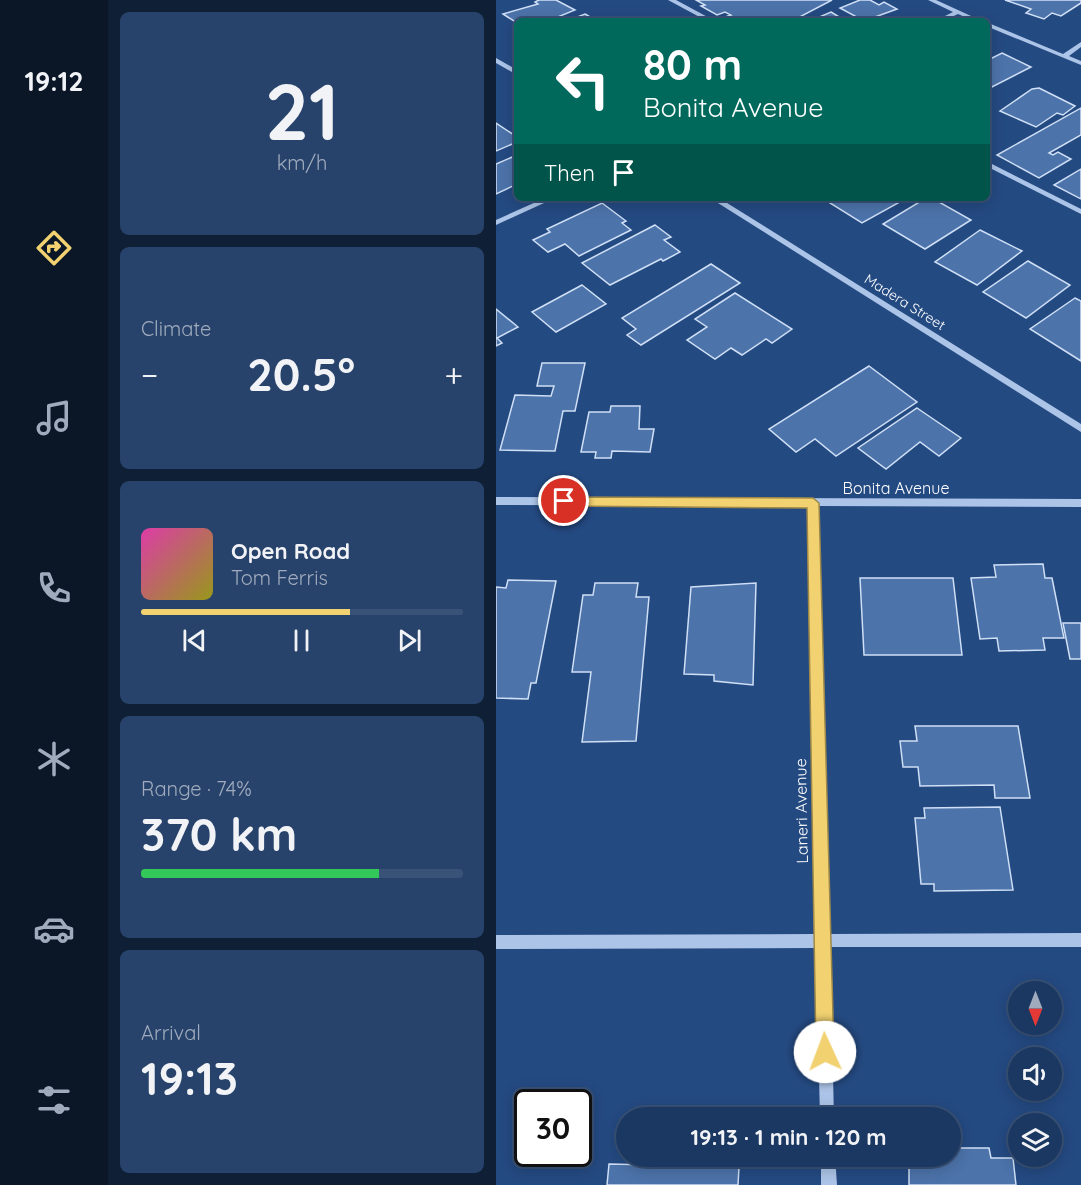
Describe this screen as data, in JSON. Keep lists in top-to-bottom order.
{
  "streets": {
    "street": ["Madera Street", "Bonita Avenue", "Laneri Avenue"]
  },
  "crossings": [
    ["Bonita Avenue", "Laneri Avenue"]
  ],
  "north": "bottom",
  "page": {
    "tabs": "19:12",
    "tile": [
      ["21", "km/h"],
      "Climate",
      ["Range · 74%", "370 km"],
      ["Arrival", "19:13"]
    ],
    "turn": ["80 m", "Bonita Avenue"],
    "then": "Then",
    "heat": ["−", "20.5°", "+"],
    "song": ["Open Road", "Tom Ferris"],
    "limit": "30",
    "trip": "19:13 · 1 min · 120 m"
  }
}
